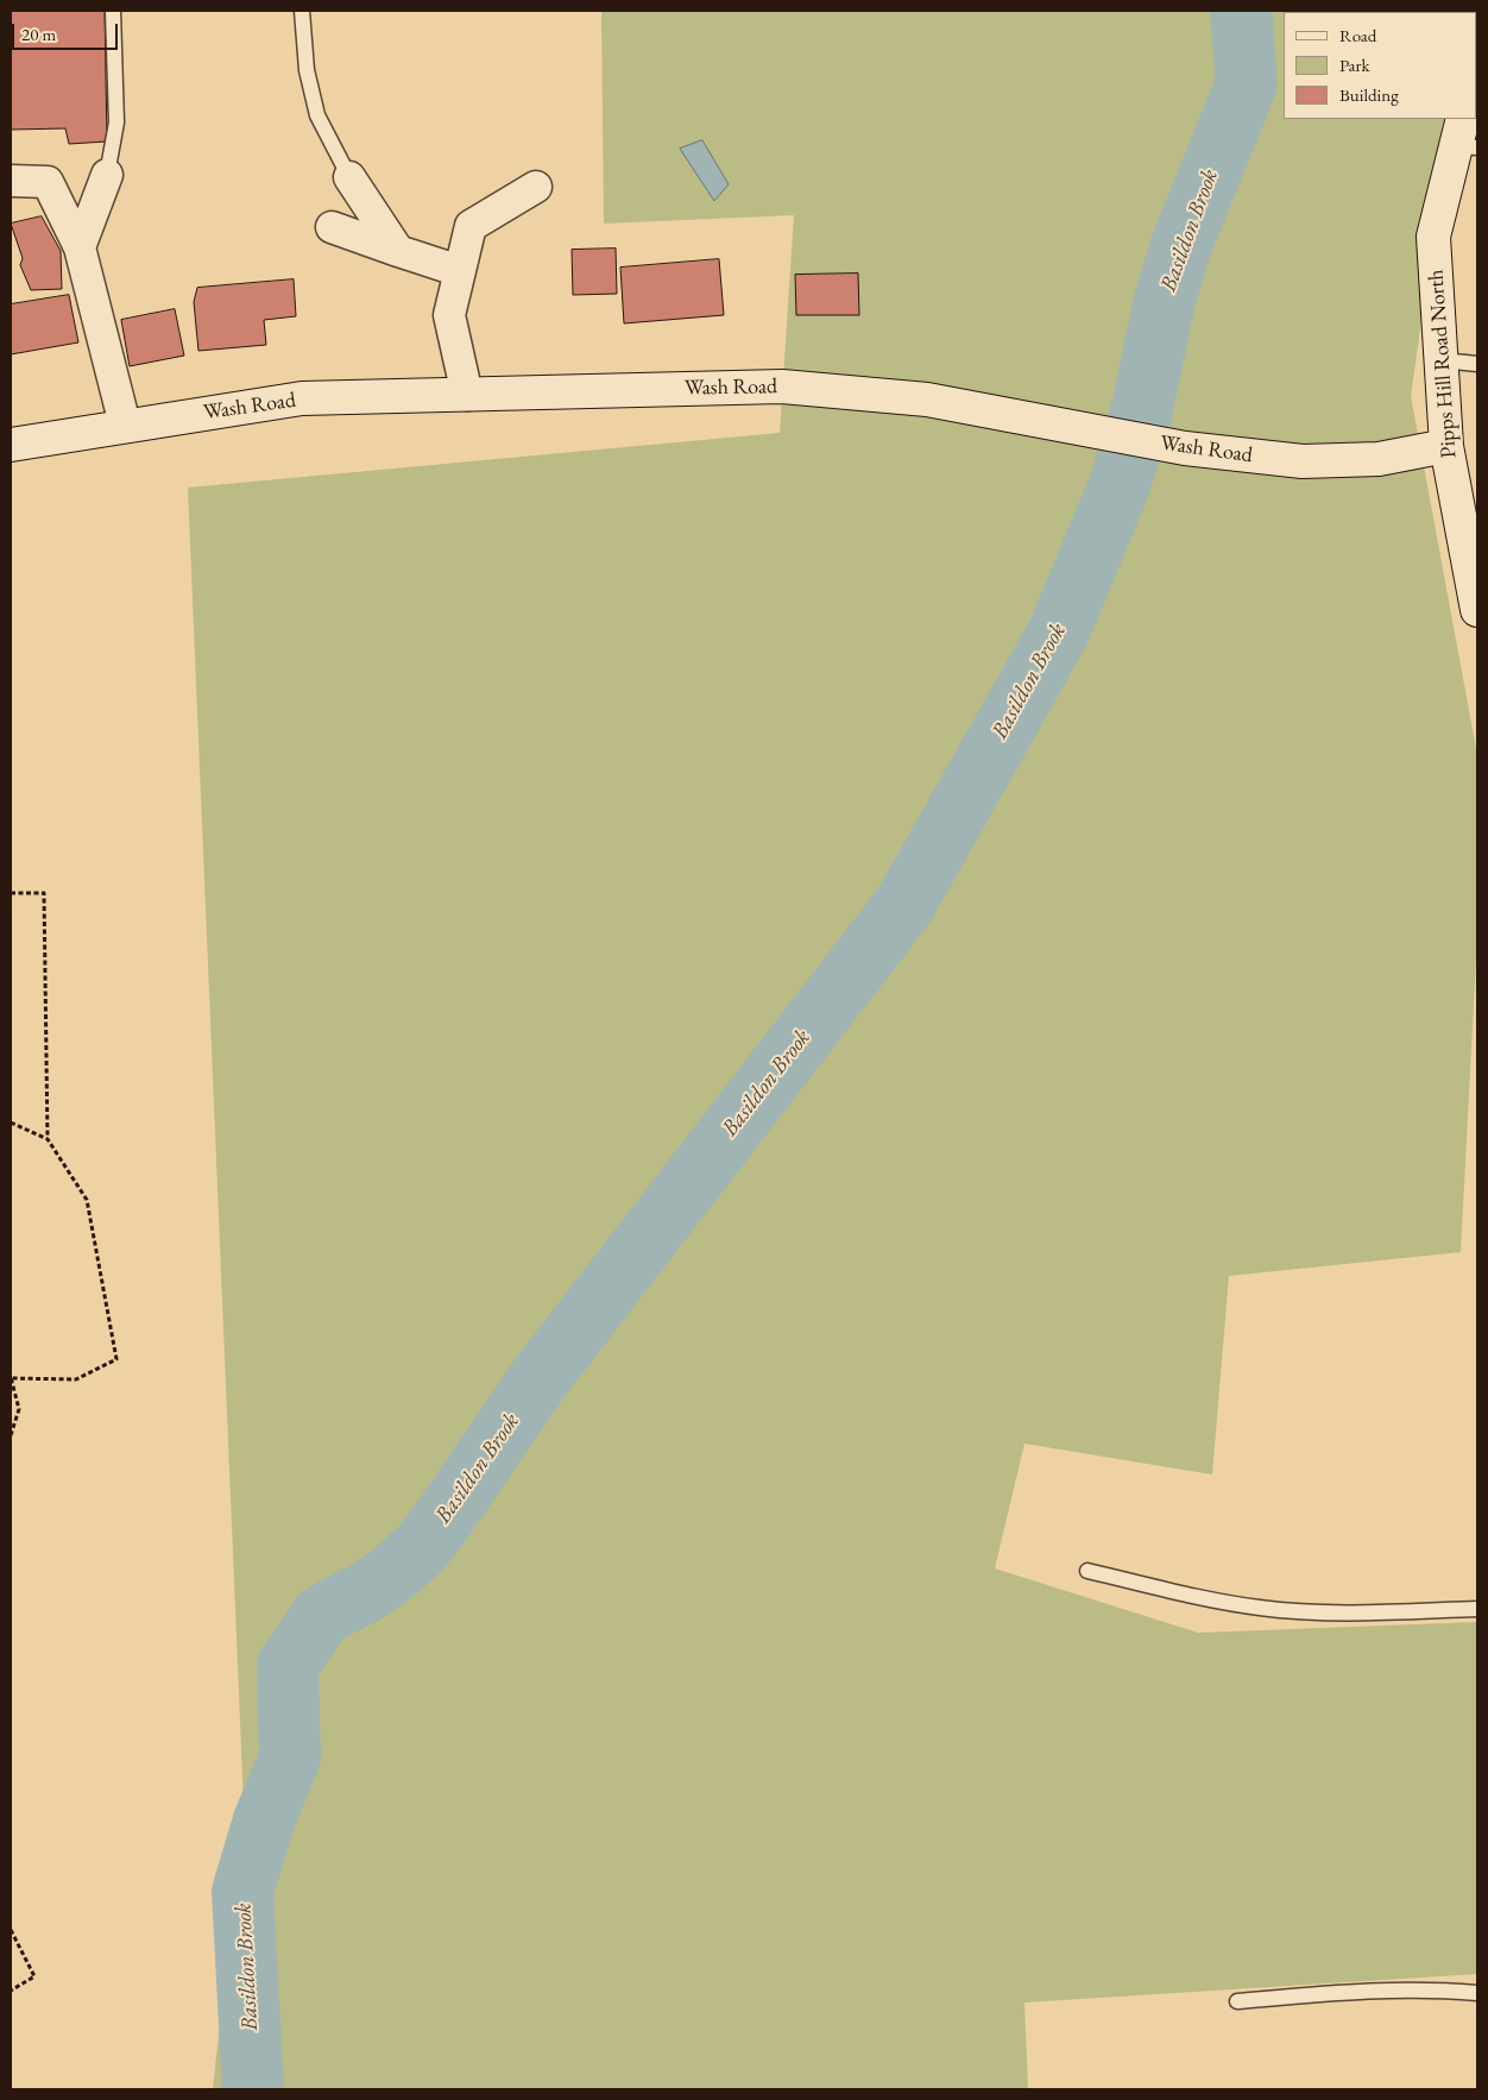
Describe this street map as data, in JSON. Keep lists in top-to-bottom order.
{
  "streets": {
    "street": ["Pipps Hill Road North", "Wash Road"]
  },
  "crossings": [
    ["Pipps Hill Road North", "Wash Road"]
  ],
  "water": ["Basildon Brook"],
  "legend": ["Road", "Park", "Building"],
  "scale_bar": "20 m"
}
